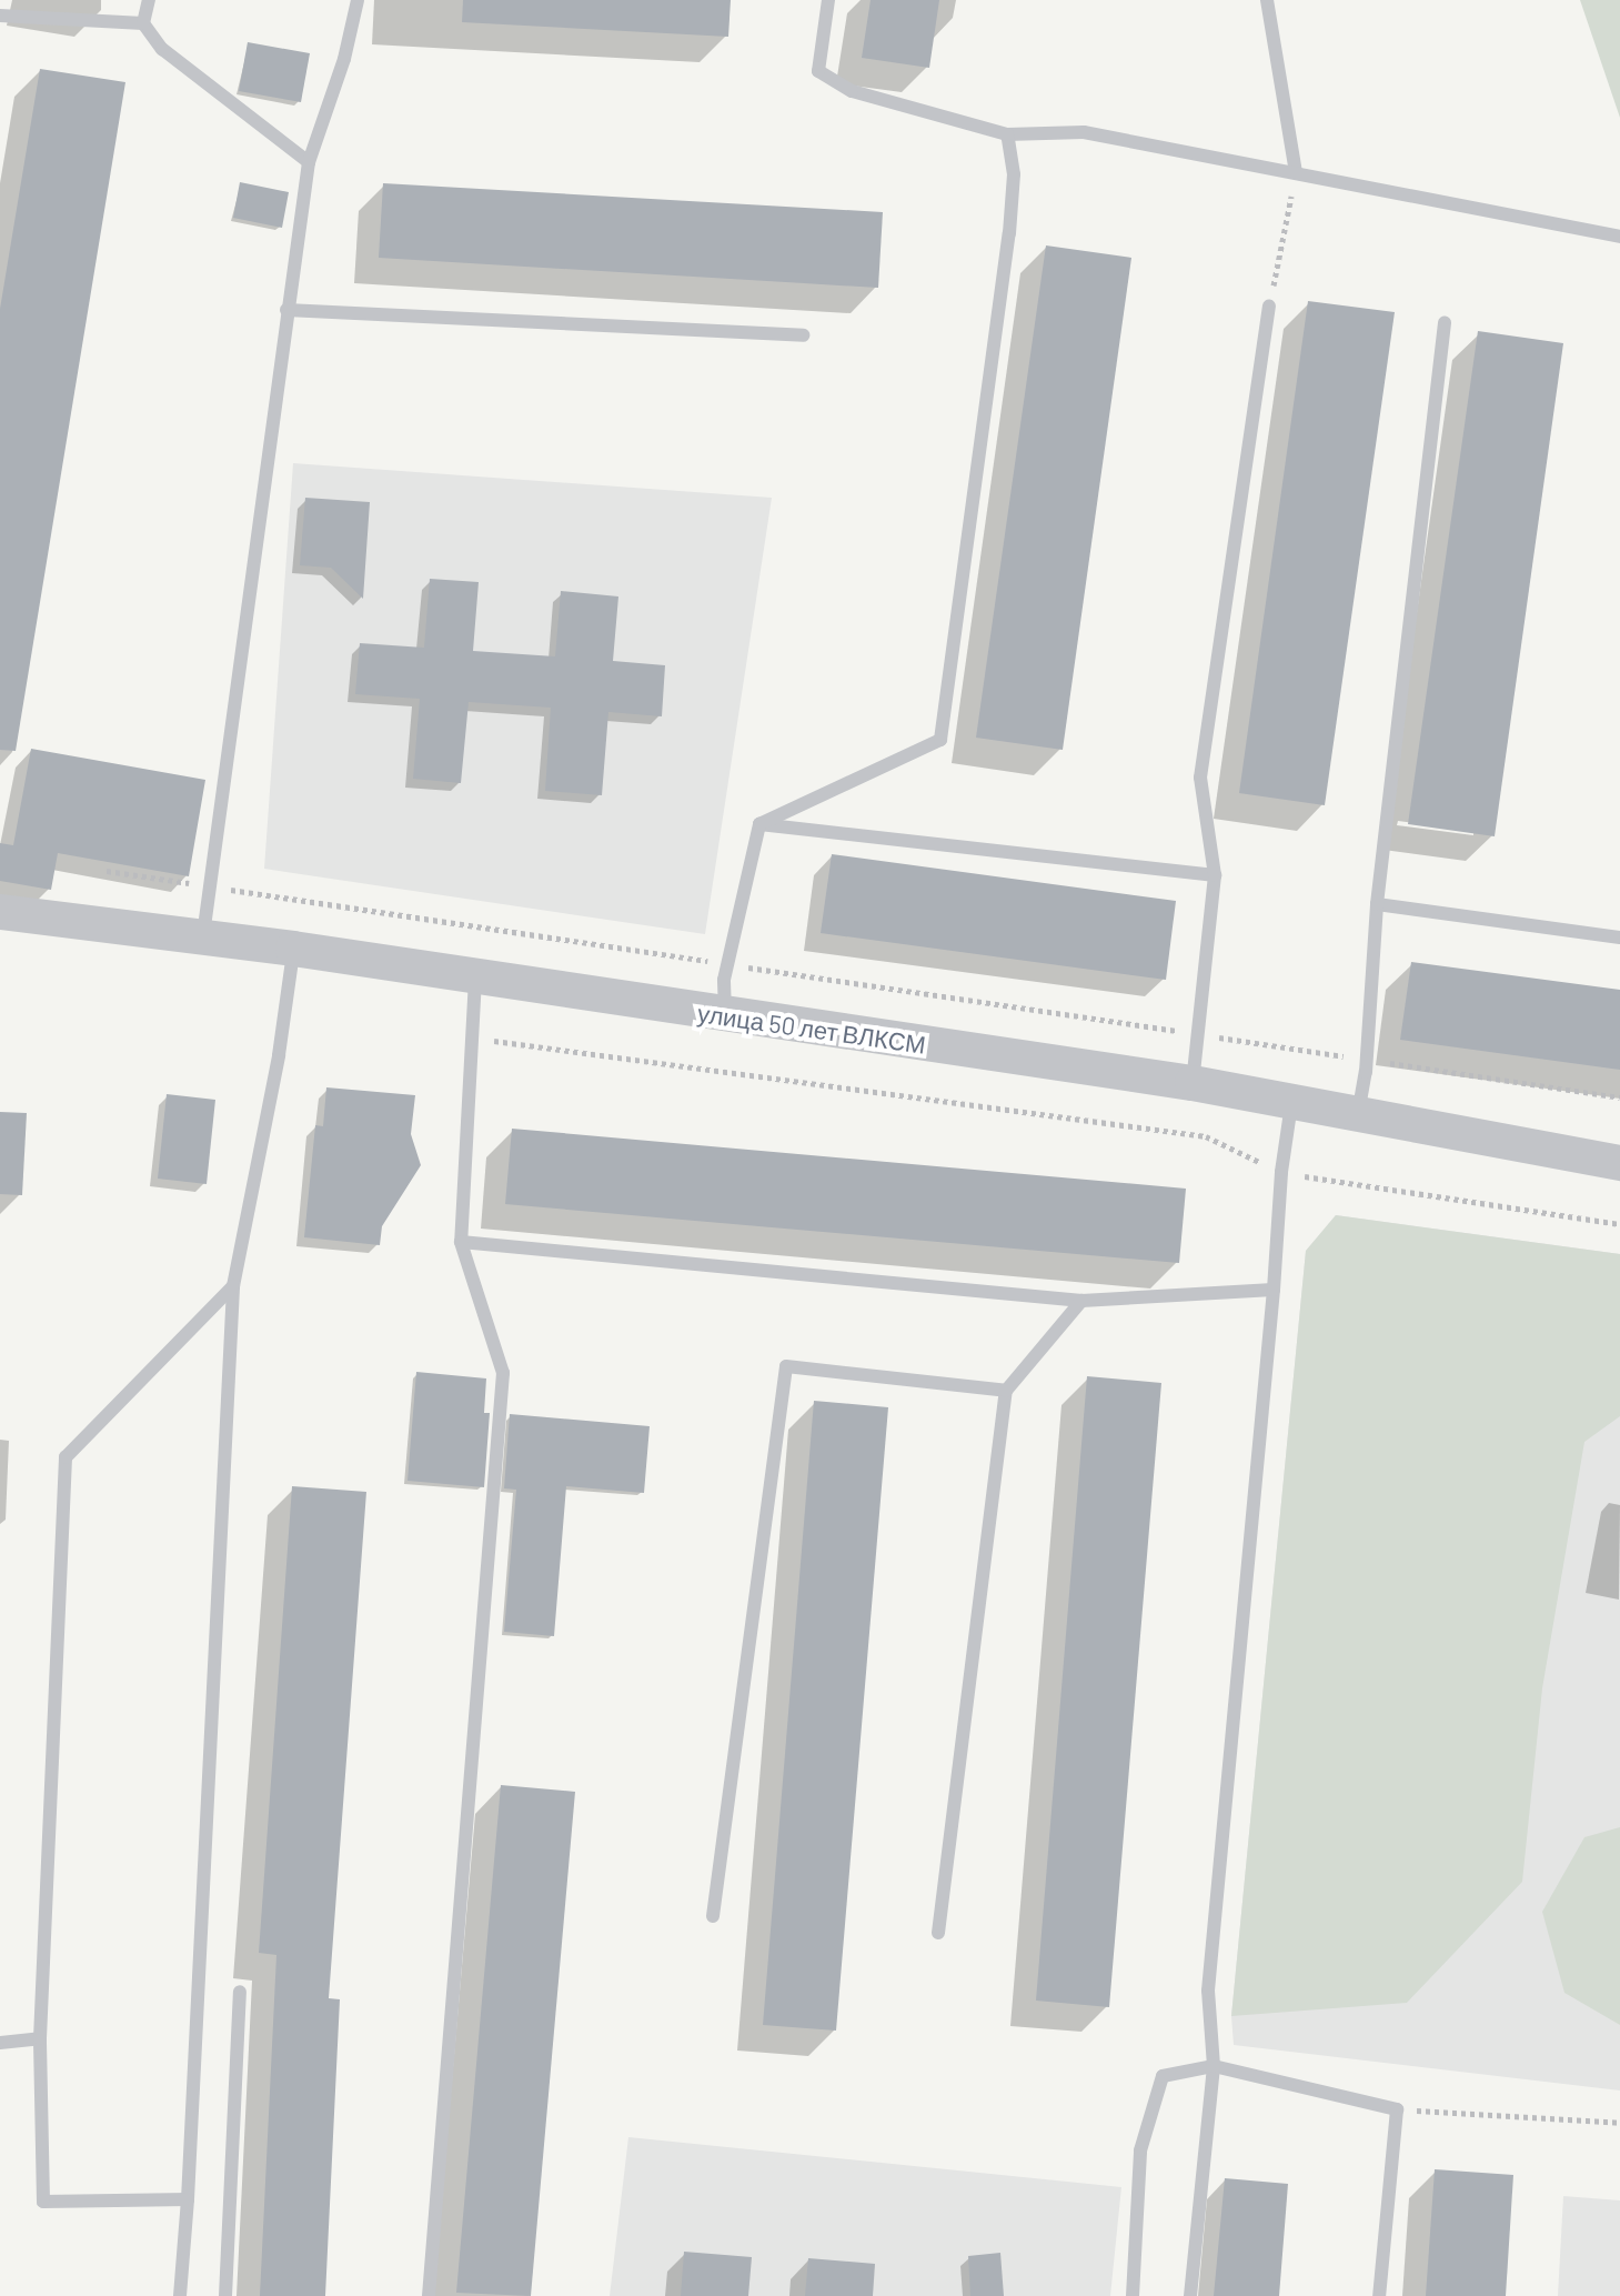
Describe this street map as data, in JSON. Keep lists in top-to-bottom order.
{
  "streets": {
    "street": ["улица 50 лет ВЛКСМ"]
  }
}
